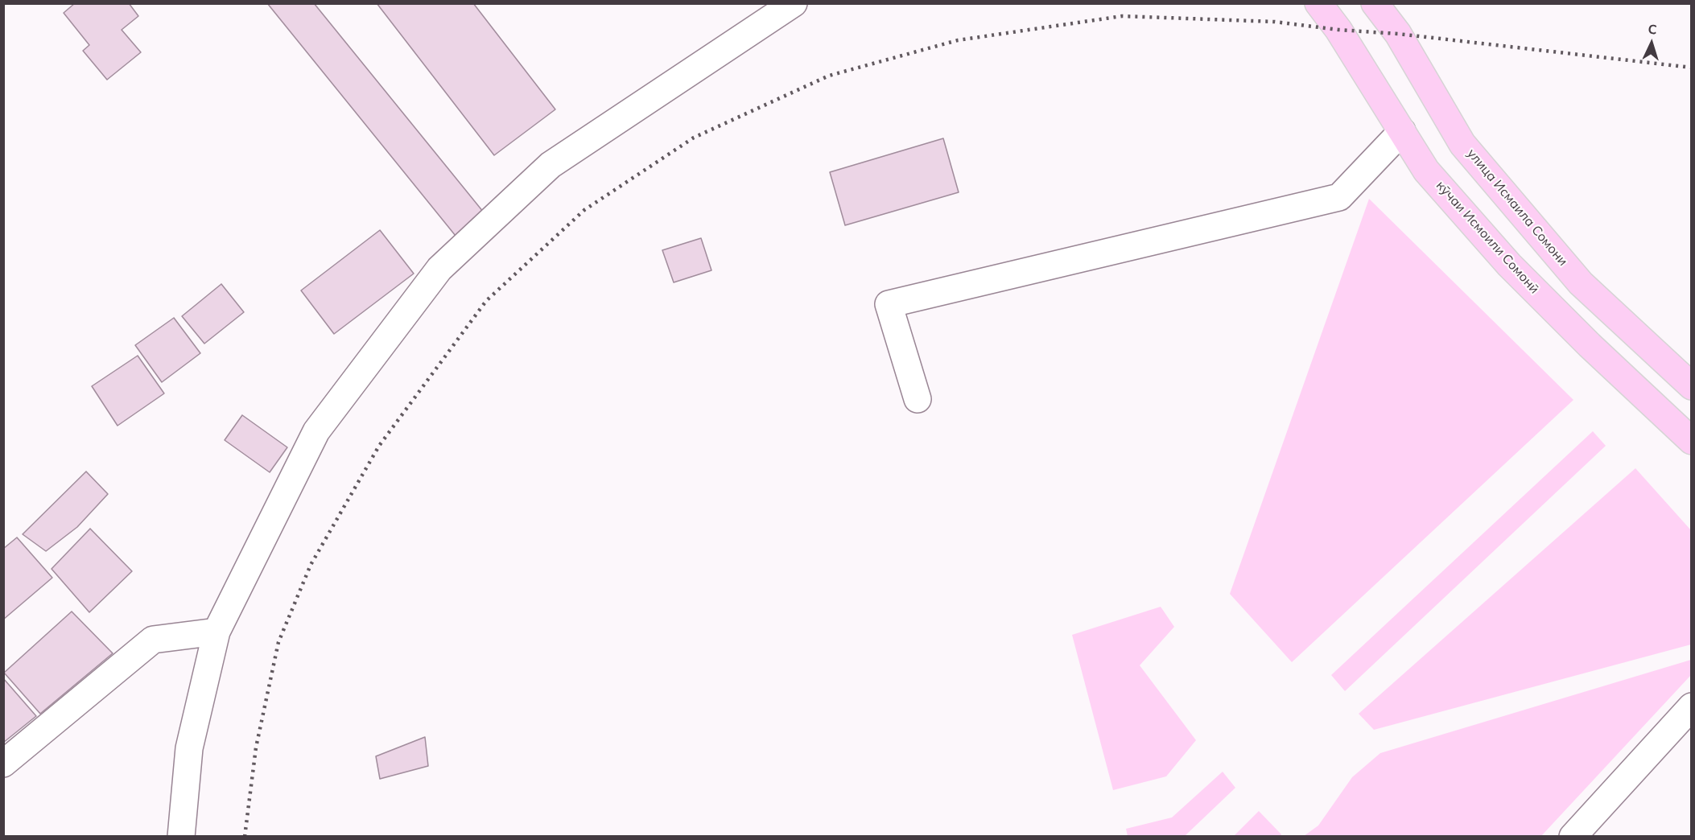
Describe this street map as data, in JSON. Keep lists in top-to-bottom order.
{
  "streets": {
    "main road": ["улица Исмаила Сомони", "кӯчаи Исмоили Сомонӣ"]
  },
  "north": "top"
}
